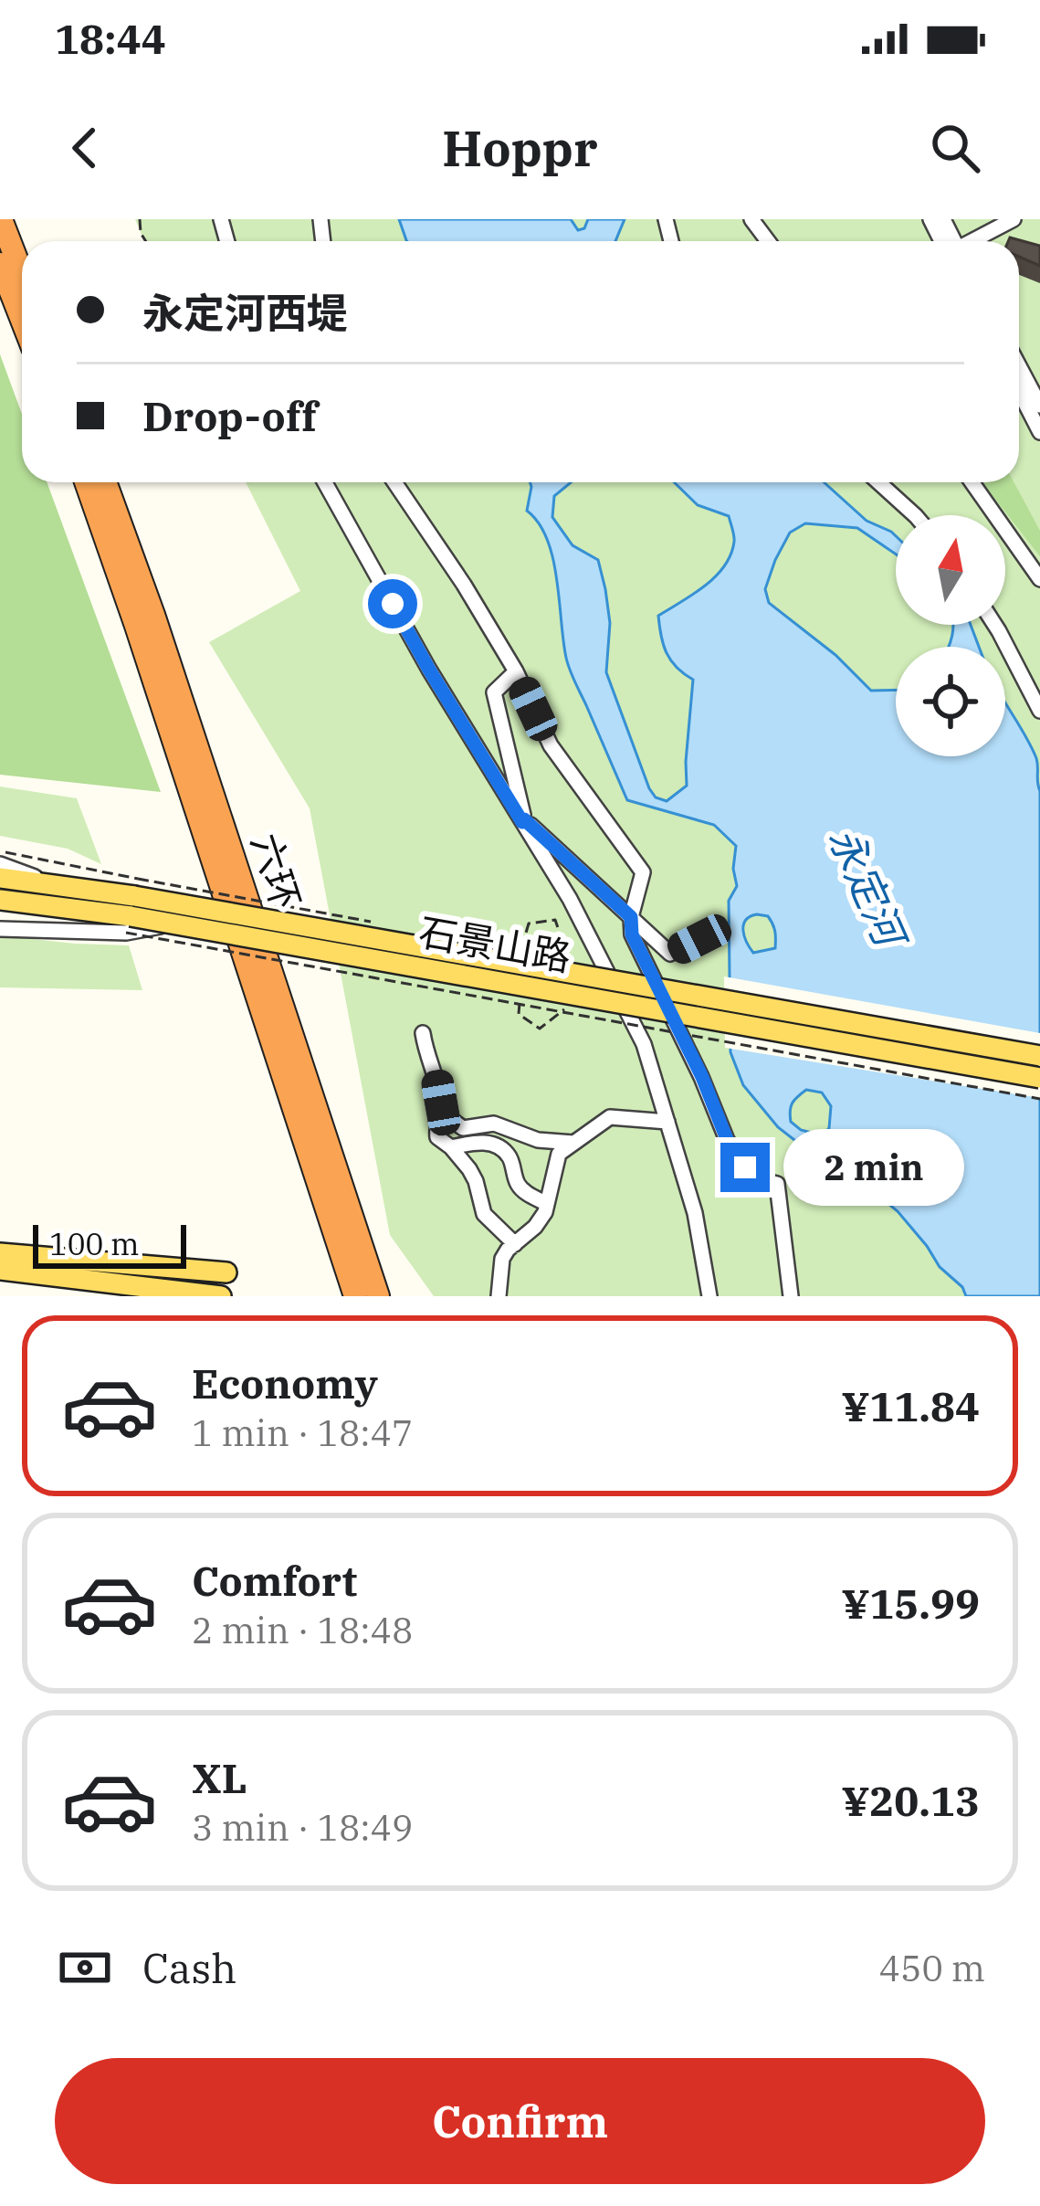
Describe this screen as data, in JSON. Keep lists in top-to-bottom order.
{
  "streets": {
    "highway": ["六环"],
    "main road": ["石景山路"]
  },
  "water": ["永定河"],
  "scale_bar": "100 m",
  "north": "top",
  "page": {
    "status": "18:44",
    "header": "Hoppr",
    "banner": ["永定河西堤", "Drop-off"],
    "bubble": "2 min",
    "scale": "100 m",
    "list": [
      {
        "name": "Economy",
        "note": "1 min · 18:47",
        "value": "¥11.84"
      },
      {
        "name": "Comfort",
        "note": "2 min · 18:48",
        "value": "¥15.99"
      },
      {
        "name": "XL",
        "note": "3 min · 18:49",
        "value": "¥20.13"
      }
    ],
    "pay": ["Cash", "450 m"],
    "buttons": "Confirm"
  }
}
